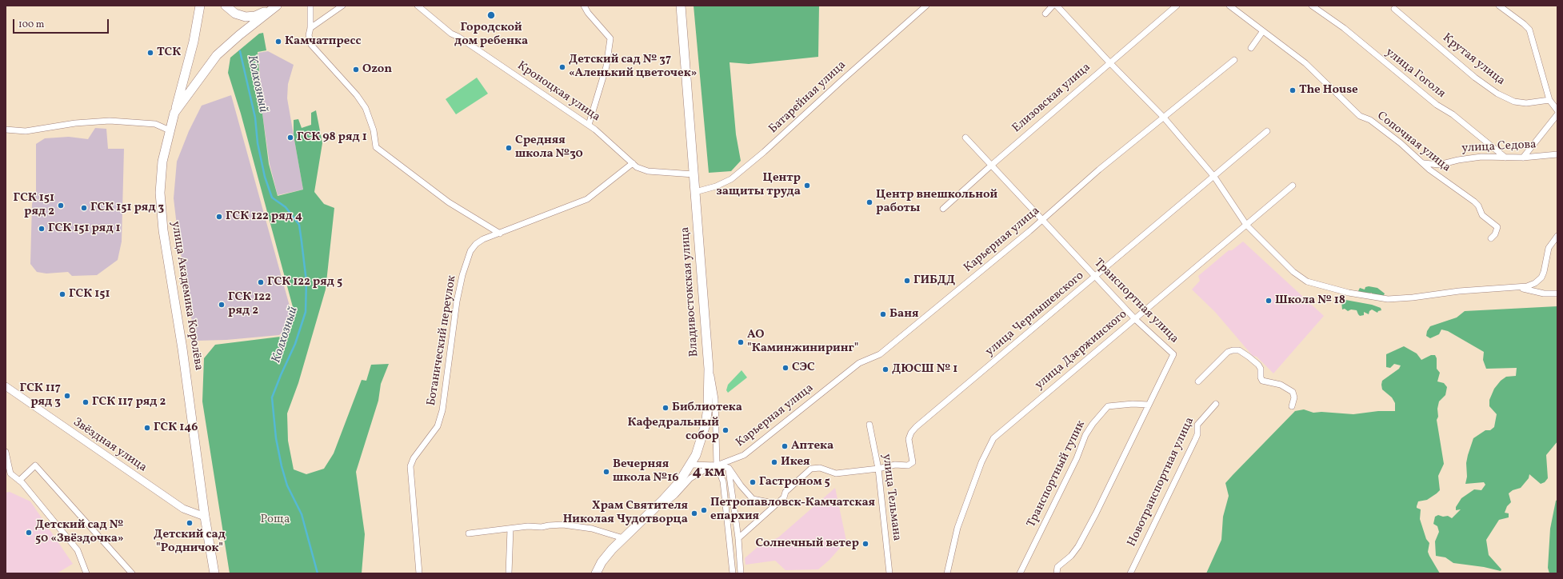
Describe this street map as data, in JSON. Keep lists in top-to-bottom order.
{
  "streets": {
    "main road": ["Владивостокская улица", "улица Академика Королёва"],
    "street": [
      "Крутая улица",
      "улица Гоголя",
      "Кроноцкая улица",
      "Батарейная улица",
      "Елизовская улица",
      "Сопочная улица",
      "улица Седова",
      "Карьерная улица",
      "Транспортная улица",
      "улица Чернышевского",
      "Ботанический переулок",
      "улица Дзержинского",
      "Звёздная улица",
      "Транспортный тупик",
      "Новотранспортная улица",
      "улица Тельмана"
    ]
  },
  "crossings": [
    ["улица Гоголя", "улица Седова"],
    ["Кроноцкая улица", "Владивостокская улица"],
    ["Кроноцкая улица", "Ботанический переулок"],
    ["Батарейная улица", "Владивостокская улица"],
    ["Елизовская улица", "Транспортная улица"],
    ["Сопочная улица", "улица Седова"],
    ["Карьерная улица", "Владивостокская улица"],
    ["Карьерная улица", "Транспортная улица"],
    ["улица Академика Королёва", "Звёздная улица"],
    ["Транспортная улица", "улица Чернышевского"],
    ["Транспортная улица", "улица Дзержинского"],
    ["Транспортная улица", "Транспортный тупик"],
    ["улица Чернышевского", "улица Тельмана"]
  ],
  "districts": ["4 км"],
  "water": ["Колхозный"],
  "parks": ["Роща"],
  "places": [
    "Городской дом ребенка",
    "Камчатпресс",
    "ТСК",
    "Детский сад № 37 «Аленький цветочек»",
    "Ozon",
    "The House",
    "ГСК 98 ряд 1",
    "Средняя школа №30",
    "Центр защиты труда",
    "Центр внешкольной работы",
    "ГСК 151 ряд 2",
    "ГСК 151 ряд 3",
    "ГСК 122 ряд 4",
    "ГСК 151 ряд 1",
    "ГИБДД",
    "ГСК 122 ряд 5",
    "ГСК 151",
    "Школа № 18",
    "ГСК 122 ряд 2",
    "Баня",
    "АО \"Каминжиниринг\"",
    "СЭС",
    "ДЮСШ № 1",
    "ГСК 117 ряд 3",
    "ГСК 117 ряд 2",
    "Библиотека",
    "ГСК 146",
    "Кафедральный собор",
    "Аптека",
    "Икея",
    "Вечерняя школа №16",
    "Гастроном 5",
    "Петропавловск-Камчатская епархия",
    "Храм Святителя Николая Чудотворца",
    "Детский сад \"Родничок\"",
    "Детский сад № 50 «Звёздочка»",
    "Солнечный ветер"
  ],
  "scale_bar": "100 m"
}
